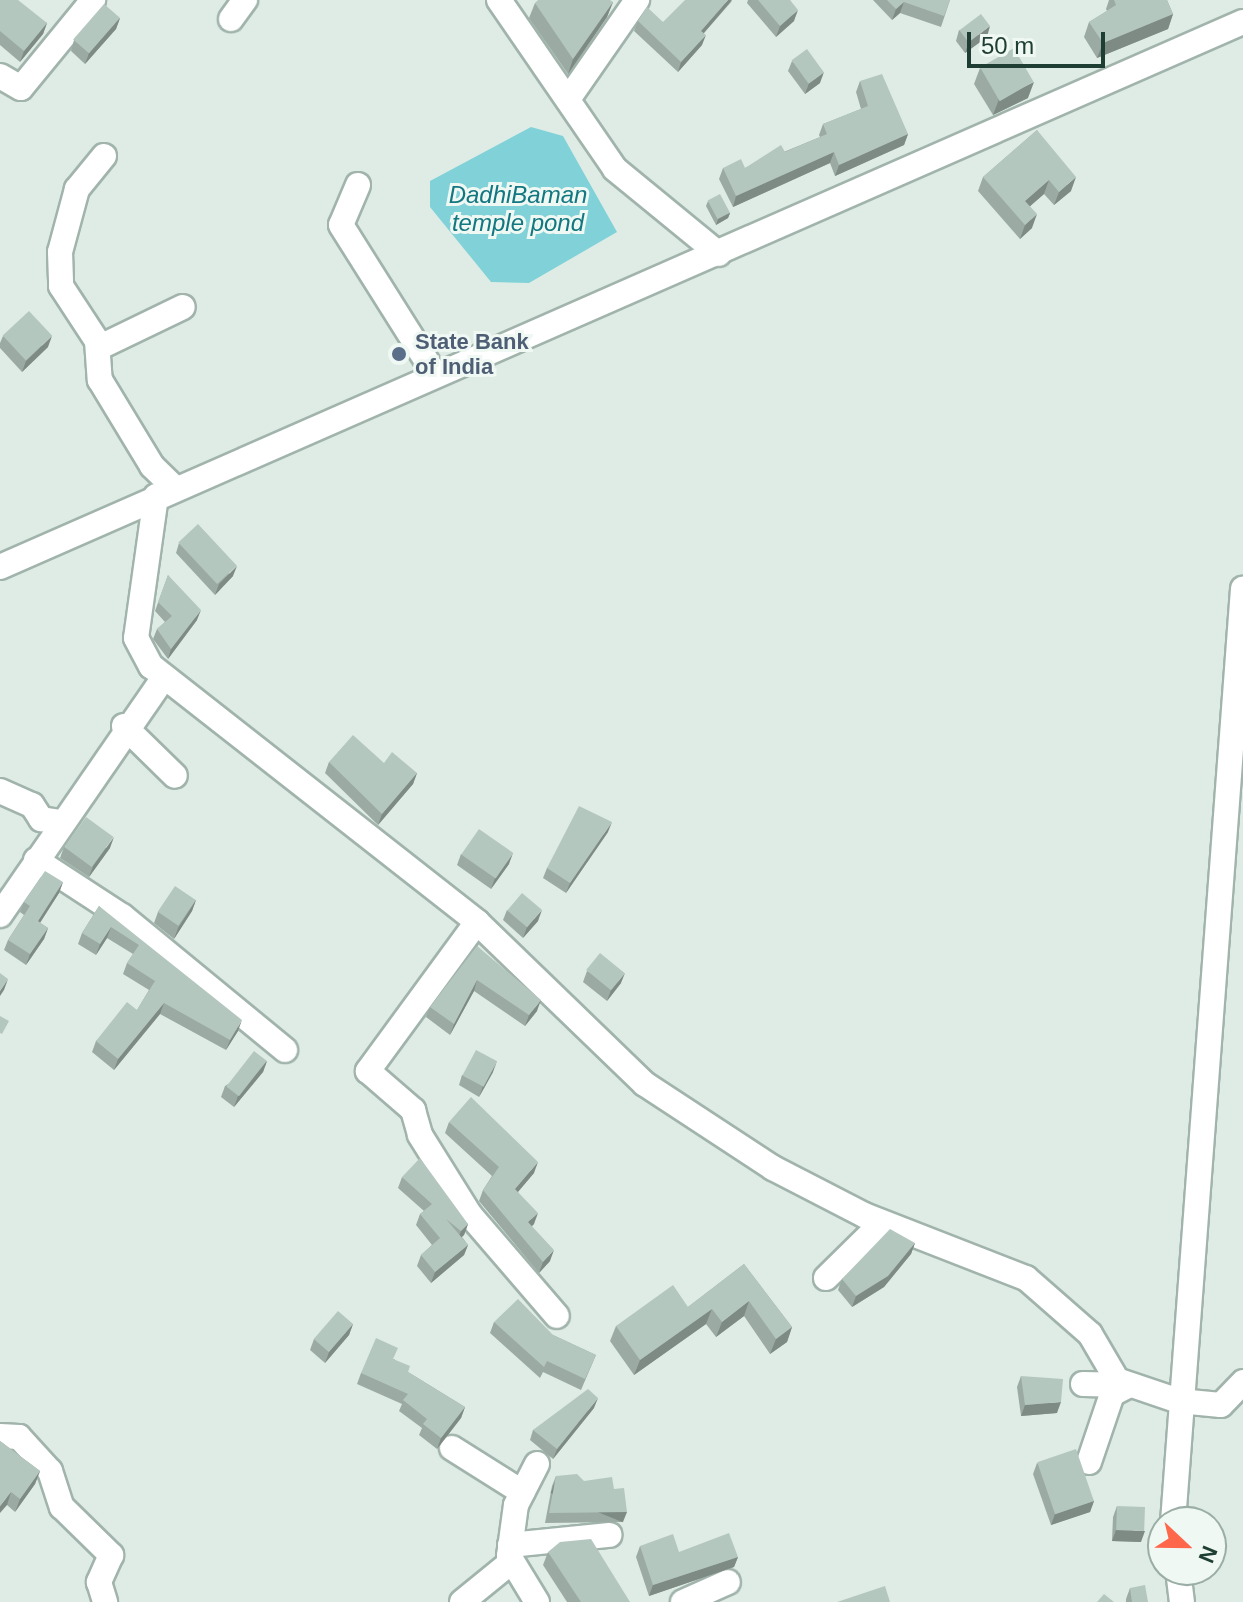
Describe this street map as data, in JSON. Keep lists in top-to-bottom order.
{
  "water": ["DadhiBaman temple pond"],
  "places": ["State Bank of India"],
  "scale_bar": "50 m",
  "north": "right"
}
